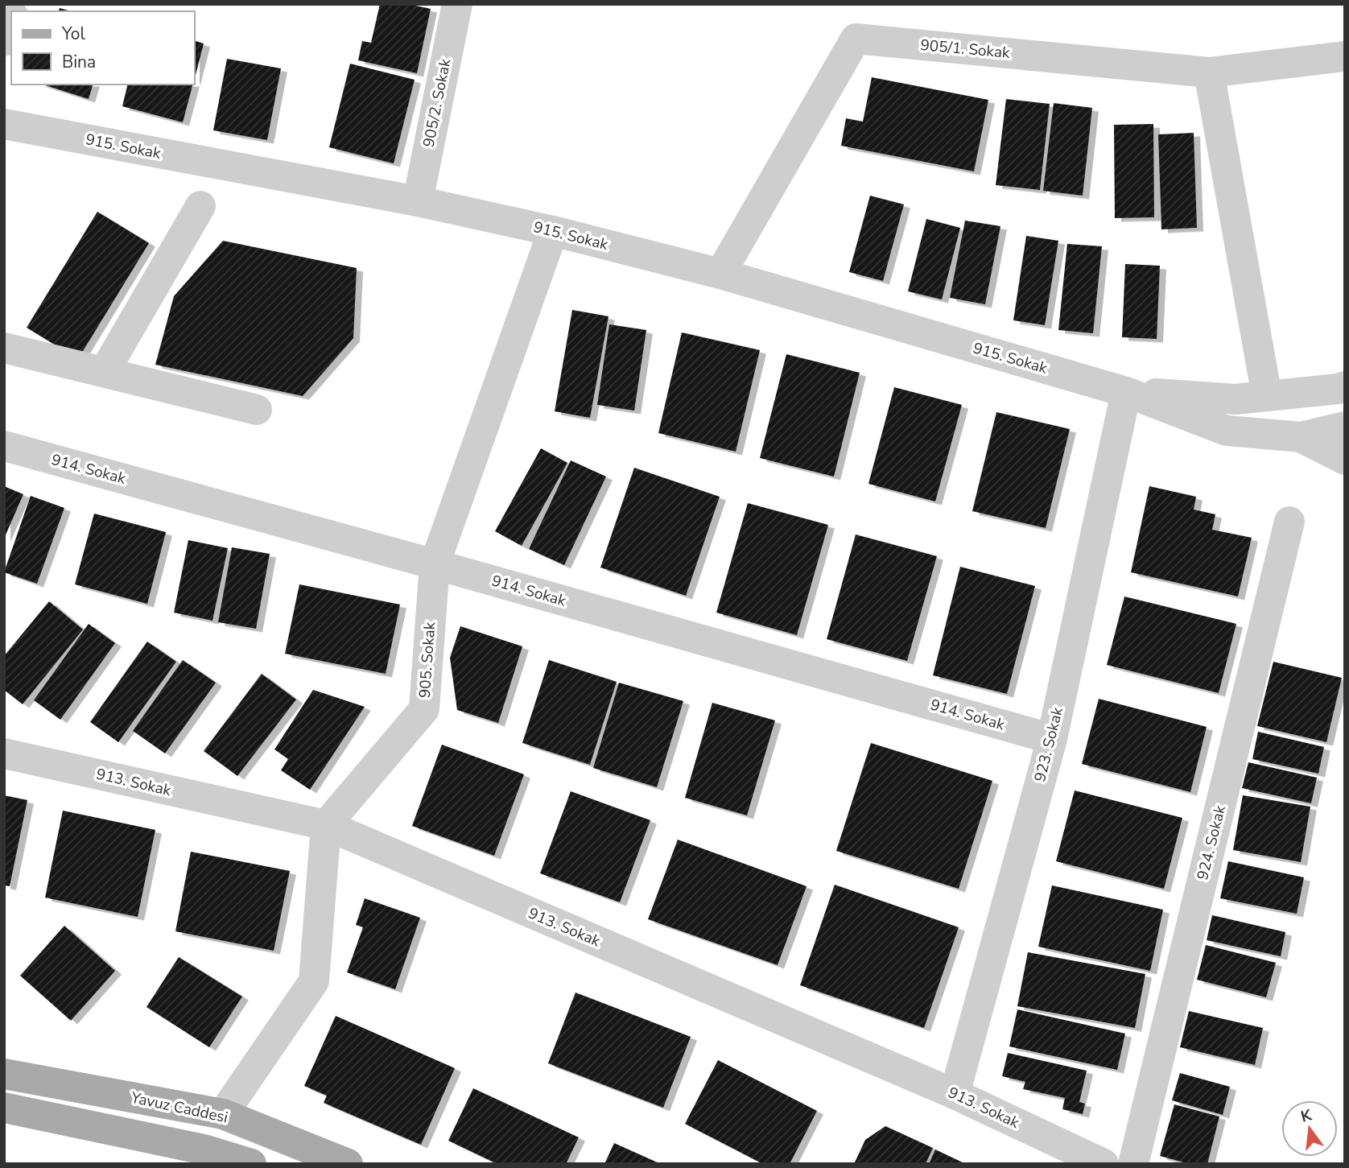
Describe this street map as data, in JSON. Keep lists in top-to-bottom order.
{
  "streets": {
    "main road": ["Yavuz Caddesi"],
    "street": [
      "905/1. Sokak",
      "905/2. Sokak",
      "915. Sokak",
      "914. Sokak",
      "905. Sokak",
      "923. Sokak",
      "913. Sokak",
      "924. Sokak"
    ]
  },
  "crossings": [
    ["905/1. Sokak", "915. Sokak"],
    ["905/2. Sokak", "915. Sokak"],
    ["915. Sokak", "905. Sokak"],
    ["915. Sokak", "923. Sokak"],
    ["914. Sokak", "905. Sokak"],
    ["914. Sokak", "923. Sokak"],
    ["905. Sokak", "913. Sokak"],
    ["923. Sokak", "913. Sokak"]
  ],
  "legend": ["Yol", "Bina"],
  "north": "top"
}
